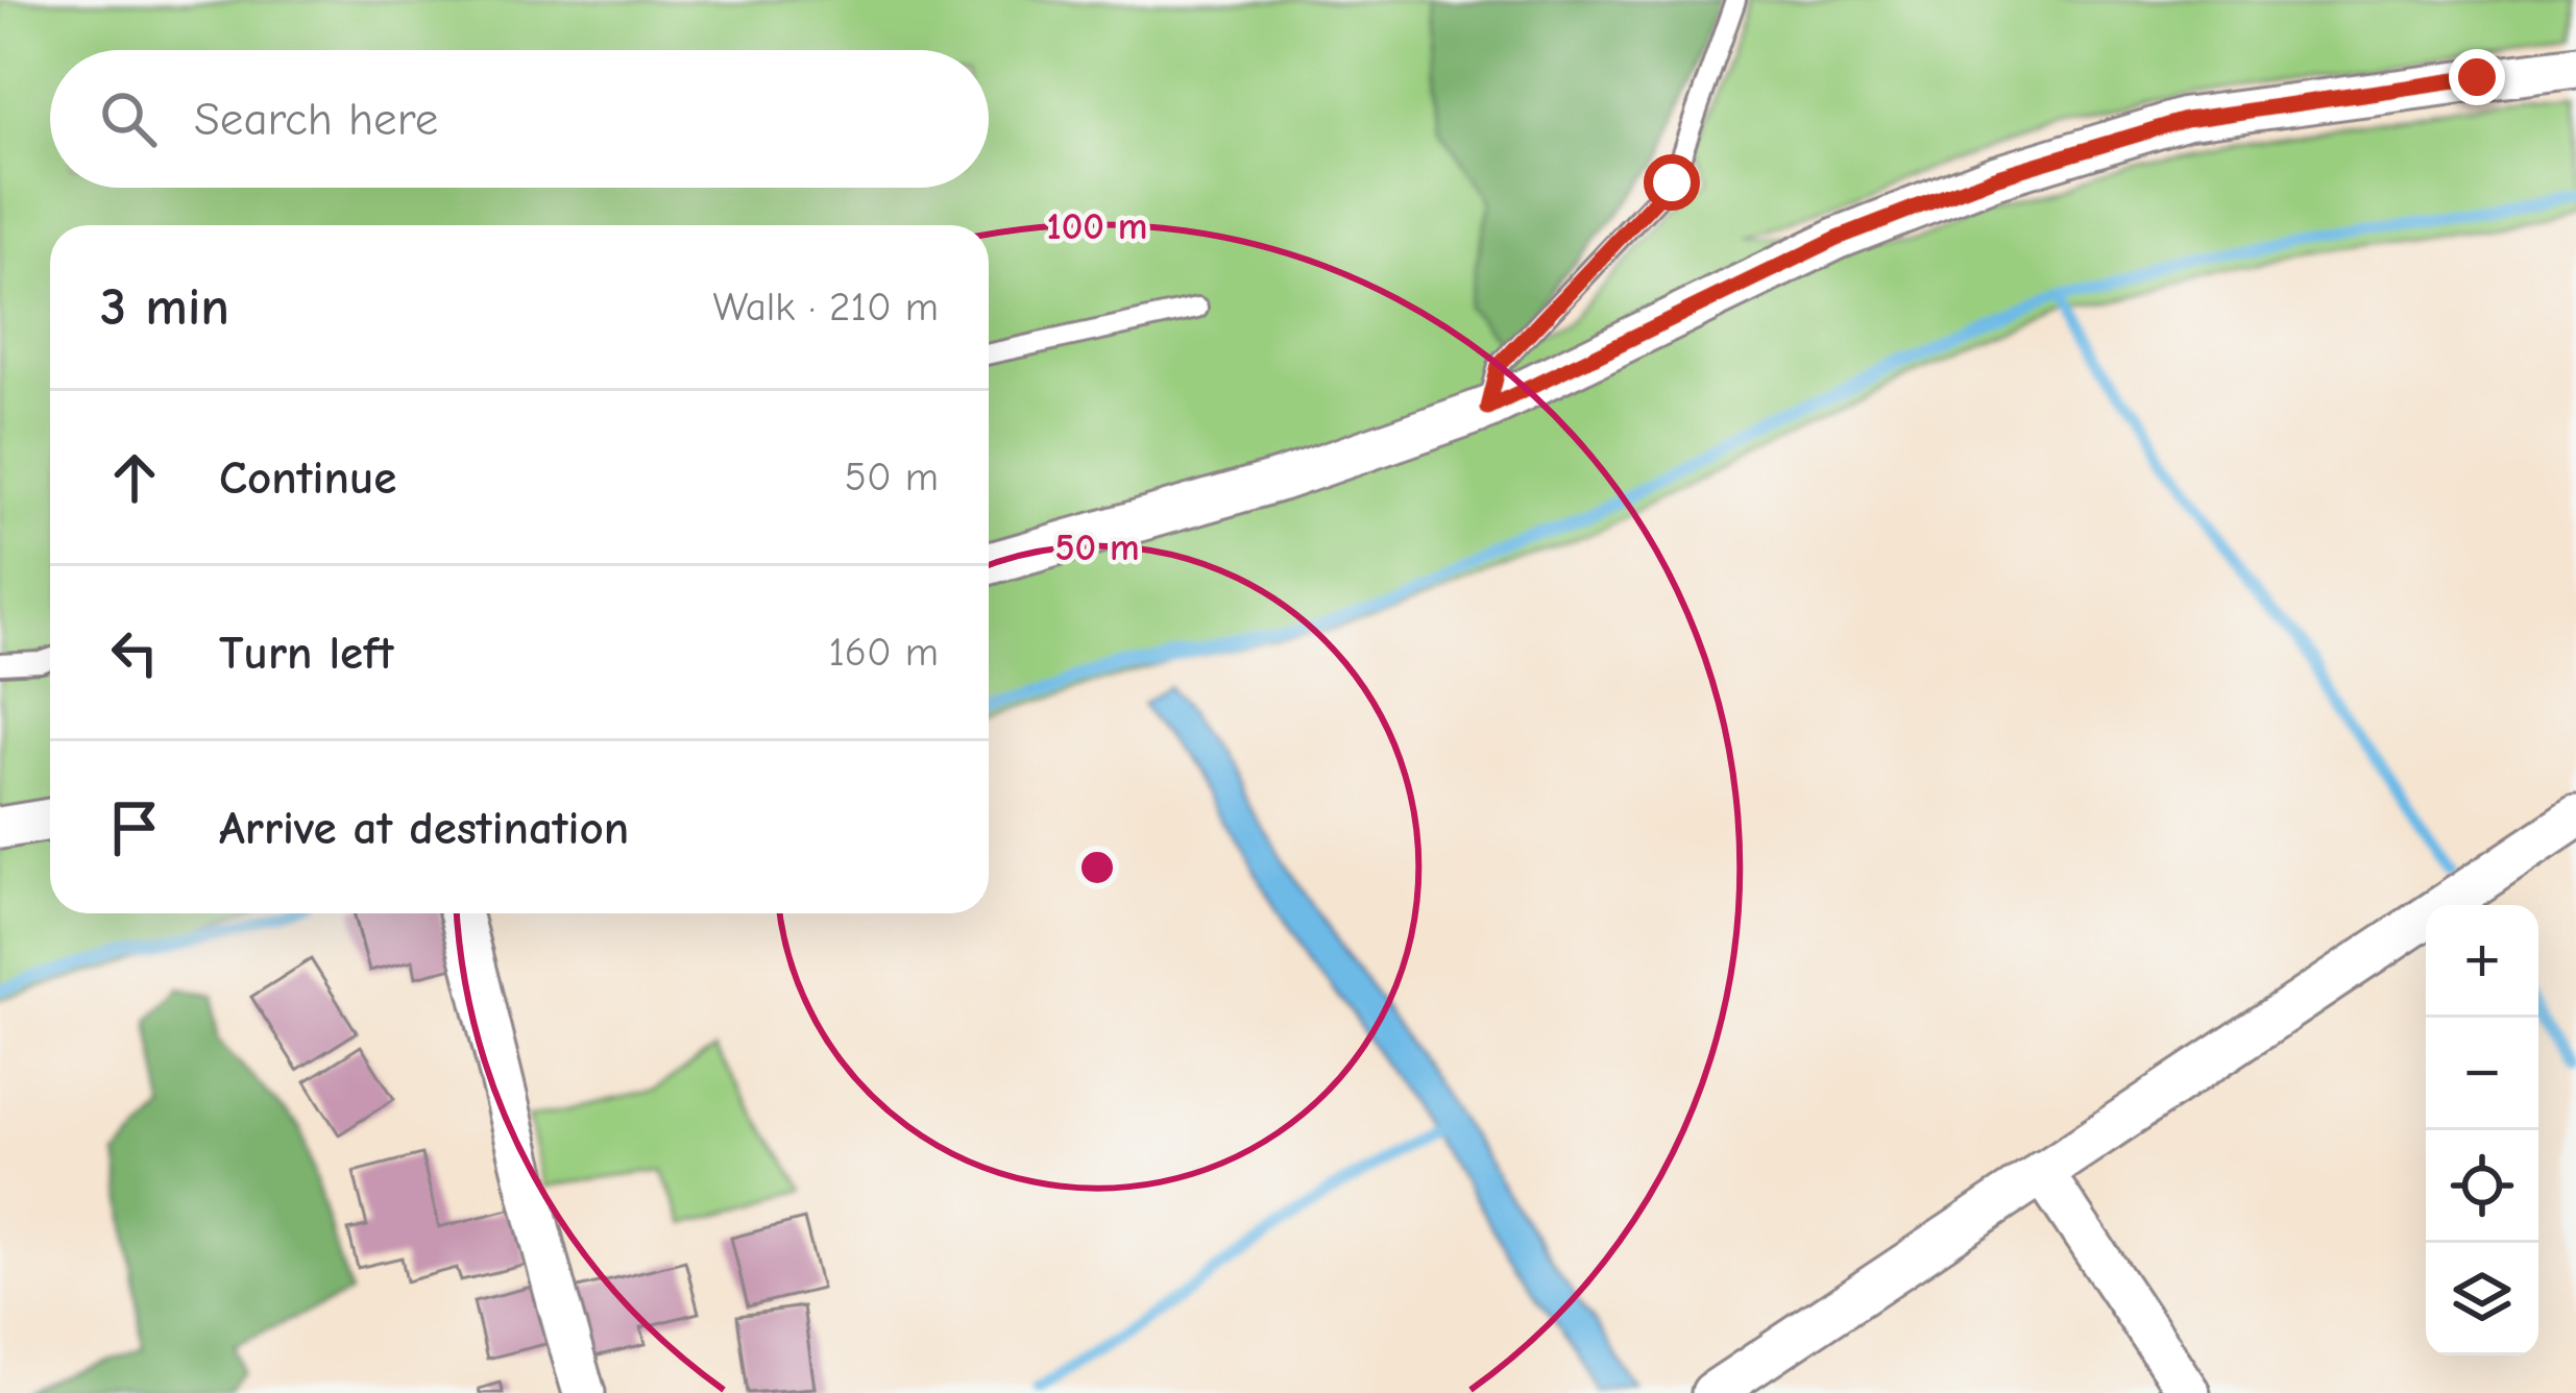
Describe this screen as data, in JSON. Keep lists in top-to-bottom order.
{
  "page": {
    "search": "Search here",
    "heading": ["3 min", "Walk · 210 m"],
    "list": [
      ["Continue", "50 m"],
      ["Turn left", "160 m"],
      "Arrive at destination"
    ],
    "map_buttons": ["+", "−"]
  },
  "rings": ["100 m", "50 m"]
}
